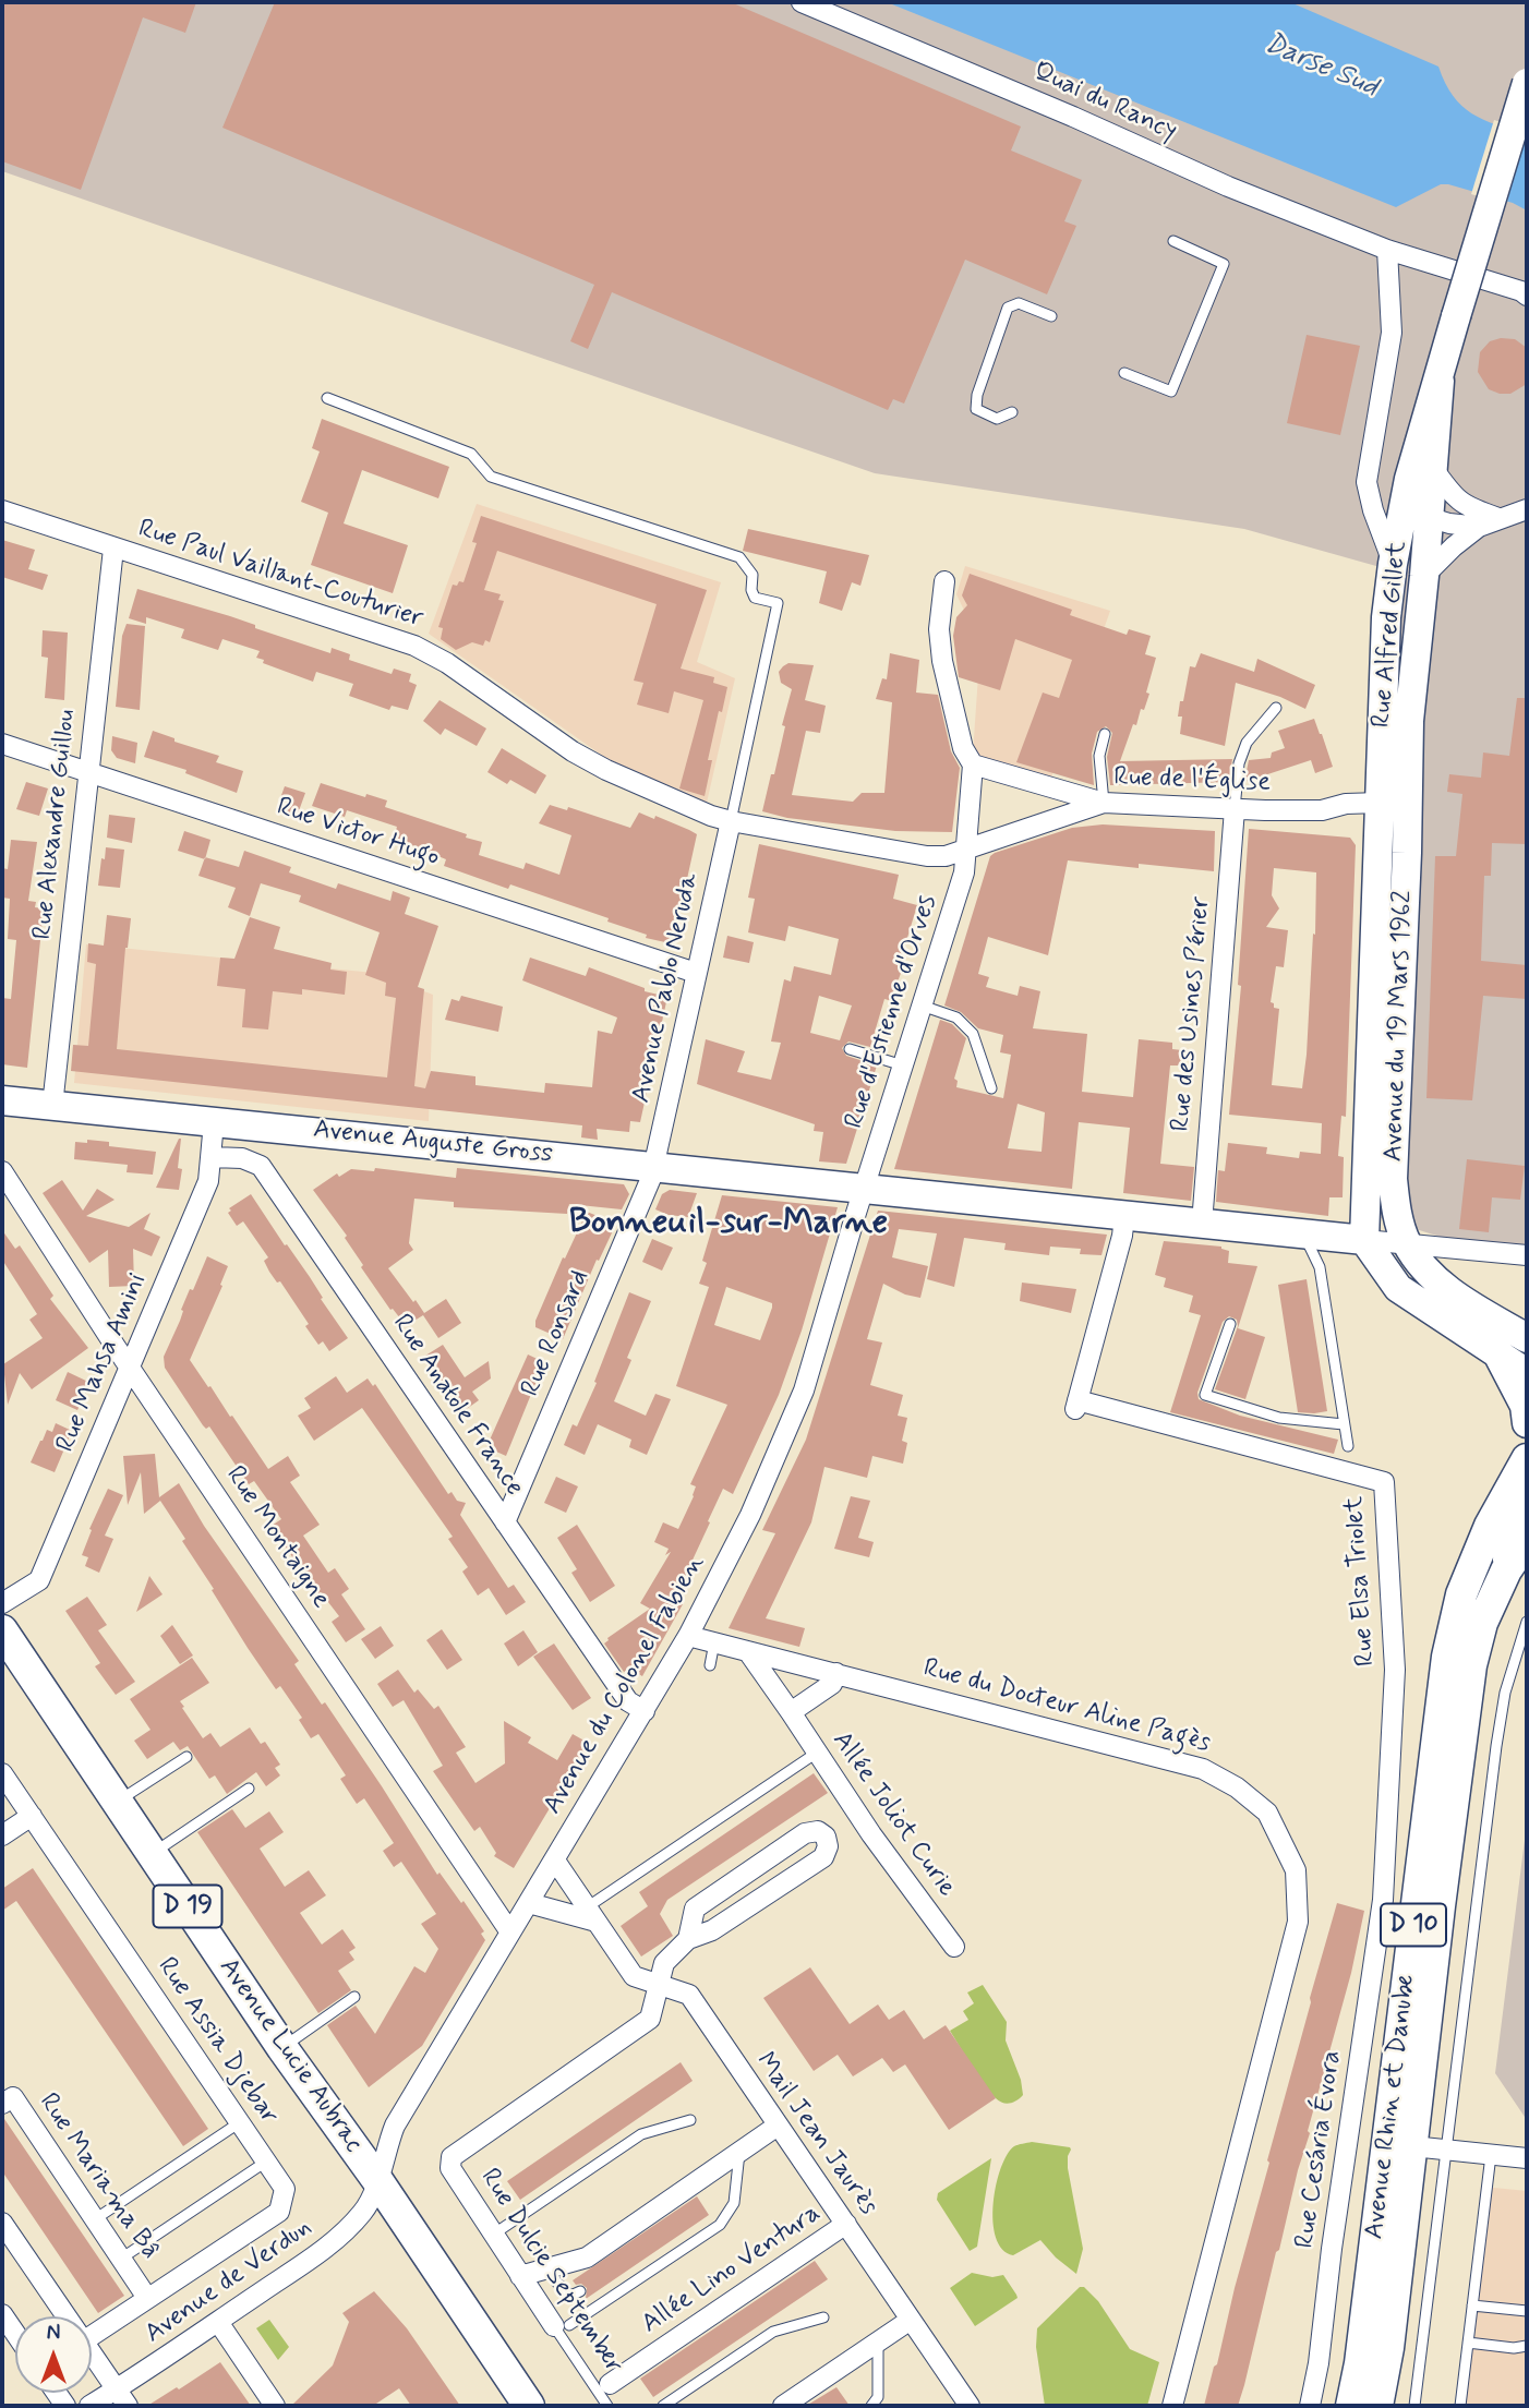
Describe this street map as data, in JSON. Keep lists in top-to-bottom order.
{
  "streets": {
    "main road": [
      "Rue Alfred Gillet",
      "Avenue du 19 Mars 1962",
      "Avenue Auguste Gross",
      "D 19",
      "D 10",
      "Avenue Lucie Aubrac",
      "Avenue Rhin et Danube"
    ],
    "street": [
      "Quai du Rancy",
      "Rue Paul Vaillant-Couturier",
      "Rue de l'Église",
      "Rue Alexandre Guillou",
      "Rue Victor Hugo",
      "Avenue Pablo Neruda",
      "Rue d'Estienne d'Orves",
      "Rue des Usines Périer",
      "Rue Ronsard",
      "Rue Mahsa Amini",
      "Rue Anatole France",
      "Rue Montaigne",
      "Rue Elsa Triolet",
      "Avenue du Colonel Fabien",
      "Rue du Docteur Aline Pagès",
      "Allée Joliot Curie",
      "Rue Assia Djebar",
      "Mail Jean Jaurès",
      "Rue Cesária Évora",
      "Rue Mariama Bâ",
      "Allée Lino Ventura",
      "Rue Dulcie September",
      "Avenue de Verdun"
    ]
  },
  "crossings": [
    ["Rue Paul Vaillant-Couturier", "Rue de l'Église"],
    ["Rue Paul Vaillant-Couturier", "Rue Alexandre Guillou"],
    ["Rue Paul Vaillant-Couturier", "Avenue Pablo Neruda"],
    ["Rue Paul Vaillant-Couturier", "Rue d'Estienne d'Orves"],
    ["Rue Alfred Gillet", "Rue de l'Église"],
    ["Rue Alfred Gillet", "Avenue du 19 Mars 1962"],
    ["Rue de l'Église", "Rue d'Estienne d'Orves"],
    ["Rue de l'Église", "Rue des Usines Périer"],
    ["Rue de l'Église", "Avenue du 19 Mars 1962"],
    ["Rue Alexandre Guillou", "Rue Victor Hugo"],
    ["Rue Alexandre Guillou", "Avenue Auguste Gross"],
    ["Rue Victor Hugo", "Avenue Pablo Neruda"],
    ["Avenue Pablo Neruda", "Avenue Auguste Gross"],
    ["Avenue Pablo Neruda", "Rue Ronsard"],
    ["Rue d'Estienne d'Orves", "Avenue Auguste Gross"],
    ["Rue d'Estienne d'Orves", "Avenue du Colonel Fabien"],
    ["Rue des Usines Périer", "Avenue Auguste Gross"],
    ["Avenue du 19 Mars 1962", "Avenue Auguste Gross"],
    ["Avenue Auguste Gross", "Rue Ronsard"],
    ["Avenue Auguste Gross", "Rue Mahsa Amini"],
    ["Avenue Auguste Gross", "Rue Elsa Triolet"],
    ["Avenue Auguste Gross", "Avenue du Colonel Fabien"],
    ["Rue Ronsard", "Rue Anatole France"],
    ["Rue Mahsa Amini", "Rue Anatole France"],
    ["Rue Mahsa Amini", "Rue Montaigne"],
    ["Rue Anatole France", "Avenue du Colonel Fabien"],
    ["Rue Montaigne", "Avenue du Colonel Fabien"],
    ["Rue Elsa Triolet", "Rue Cesária Évora"],
    ["Avenue du Colonel Fabien", "Rue du Docteur Aline Pagès"],
    ["Avenue du Colonel Fabien", "Avenue Lucie Aubrac"],
    ["Avenue du Colonel Fabien", "Mail Jean Jaurès"],
    ["Avenue du Colonel Fabien", "Avenue de Verdun"],
    ["Rue du Docteur Aline Pagès", "Allée Joliot Curie"],
    ["D 10", "Avenue Rhin et Danube"],
    ["Rue Assia Djebar", "Rue Mariama Bâ"],
    ["Avenue Lucie Aubrac", "Avenue de Verdun"],
    ["Mail Jean Jaurès", "Allée Lino Ventura"],
    ["Mail Jean Jaurès", "Rue Dulcie September"]
  ],
  "districts": ["Bonneuil-sur-Marne"],
  "water": ["Darse Sud"],
  "north": "top"
}
